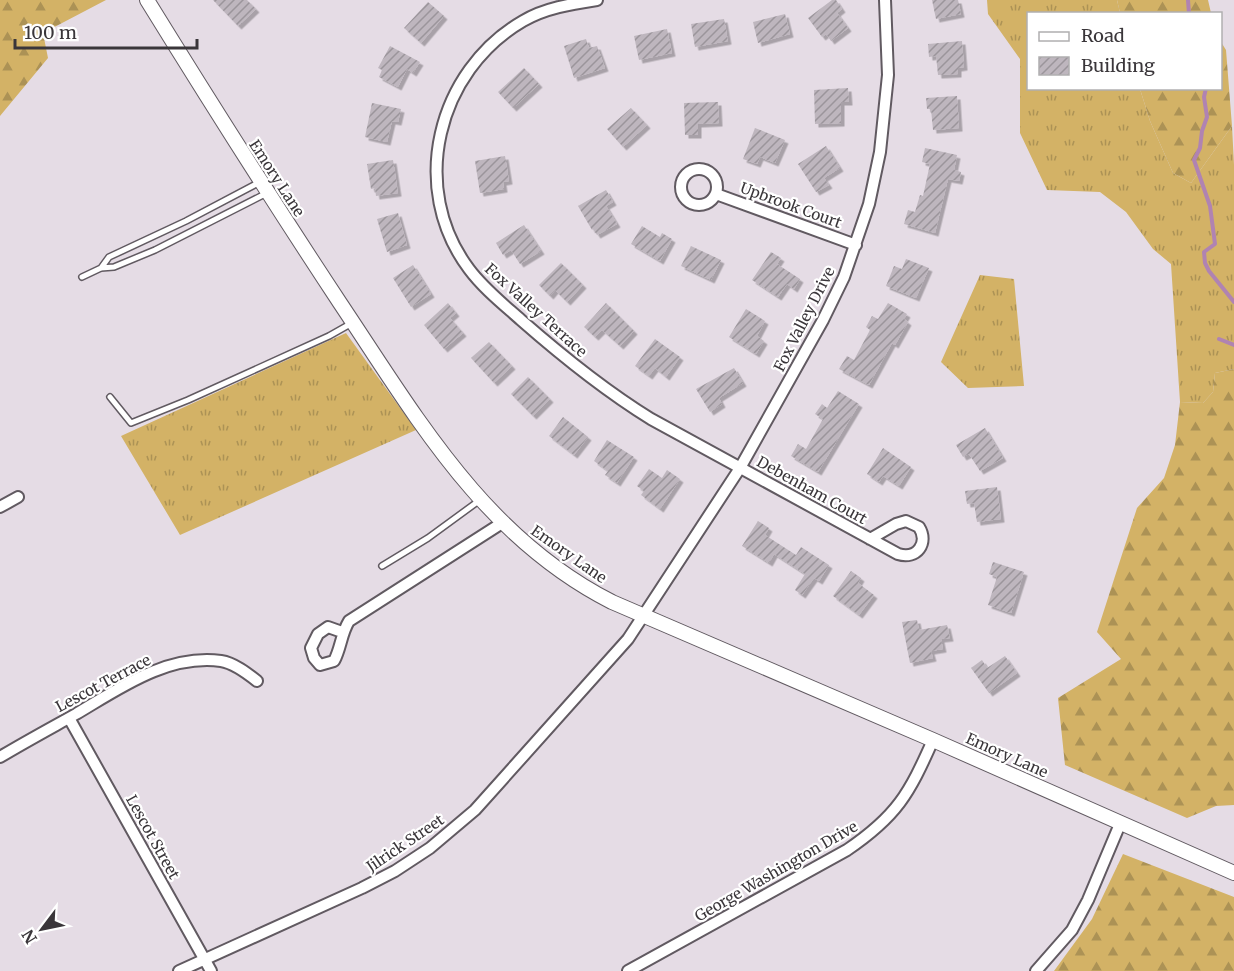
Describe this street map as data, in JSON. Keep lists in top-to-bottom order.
{
  "streets": {
    "street": [
      "Emory Lane",
      "Upbrook Court",
      "Fox Valley Terrace",
      "Fox Valley Drive",
      "Debenham Court",
      "Lescot Terrace",
      "Lescot Street",
      "Jilrick Street",
      "George Washington Drive"
    ]
  },
  "crossings": [
    ["Emory Lane", "Fox Valley Drive"],
    ["Emory Lane", "Jilrick Street"],
    ["Emory Lane", "George Washington Drive"],
    ["Upbrook Court", "Fox Valley Drive"],
    ["Fox Valley Terrace", "Fox Valley Drive"],
    ["Fox Valley Terrace", "Debenham Court"],
    ["Fox Valley Drive", "Debenham Court"],
    ["Fox Valley Drive", "Jilrick Street"],
    ["Lescot Terrace", "Lescot Street"],
    ["Lescot Street", "Jilrick Street"]
  ],
  "legend": ["Road", "Building"],
  "scale_bar": "100 m",
  "north": "bottom left"
}
